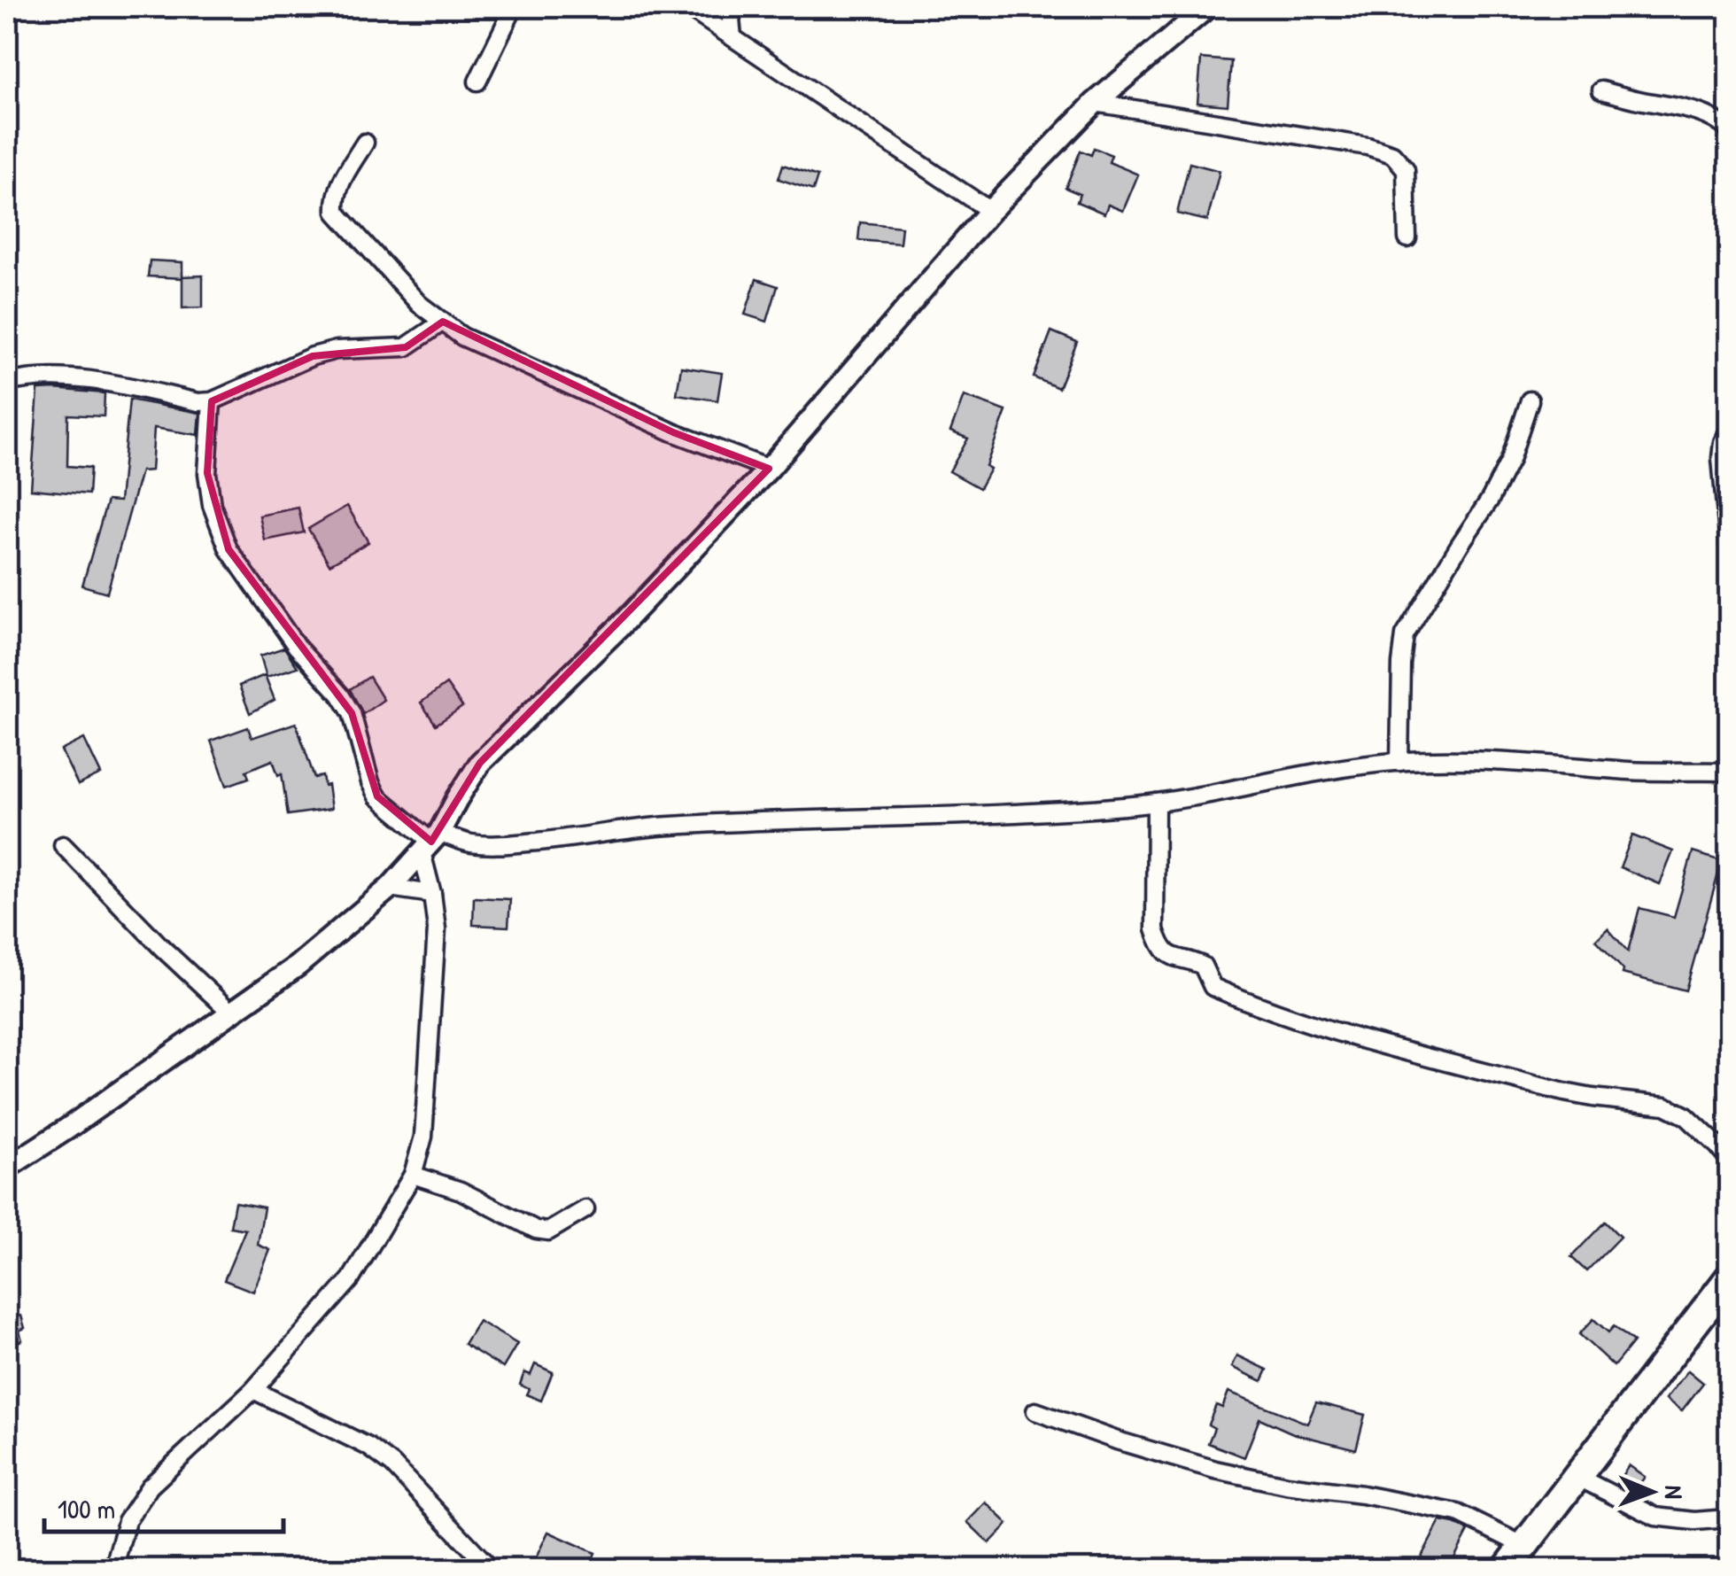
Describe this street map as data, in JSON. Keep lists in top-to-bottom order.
{
  "scale_bar": "100 m",
  "north": "right"
}
